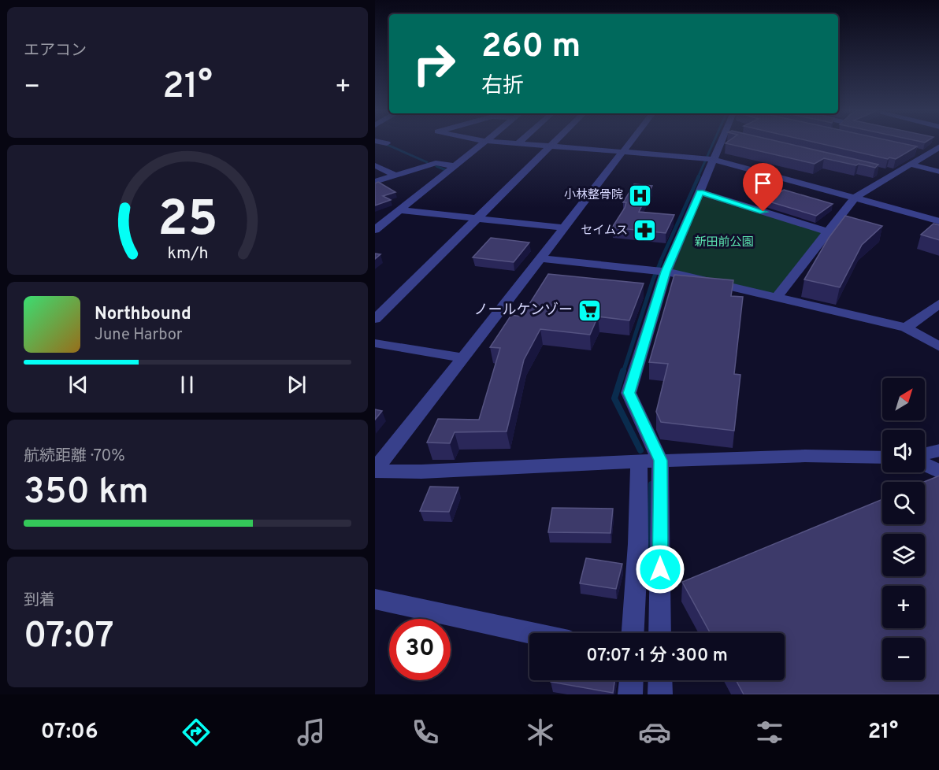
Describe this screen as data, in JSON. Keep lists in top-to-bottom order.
{
  "parks": ["新田前公園"],
  "places": {
    "hospital": ["小林整骨院"],
    "pharmacy": ["セイムス"],
    "supermarket": ["ノールケンゾー"]
  },
  "north": "top right",
  "page": {
    "tile": [
      "エアコン",
      ["航続距離 · 70%", "350 km"],
      ["到着", "07:07"]
    ],
    "turn": ["260 m", "右折"],
    "heat": ["−", "21°", "+"],
    "song": ["Northbound", "June Harbor"],
    "map_buttons": ["+", "−"],
    "limit": "30",
    "trip": "07:07 · 1 分 · 300 m",
    "tabs": ["07:06", "21°"],
    "gauge": ["25", "km/h"]
  }
}
